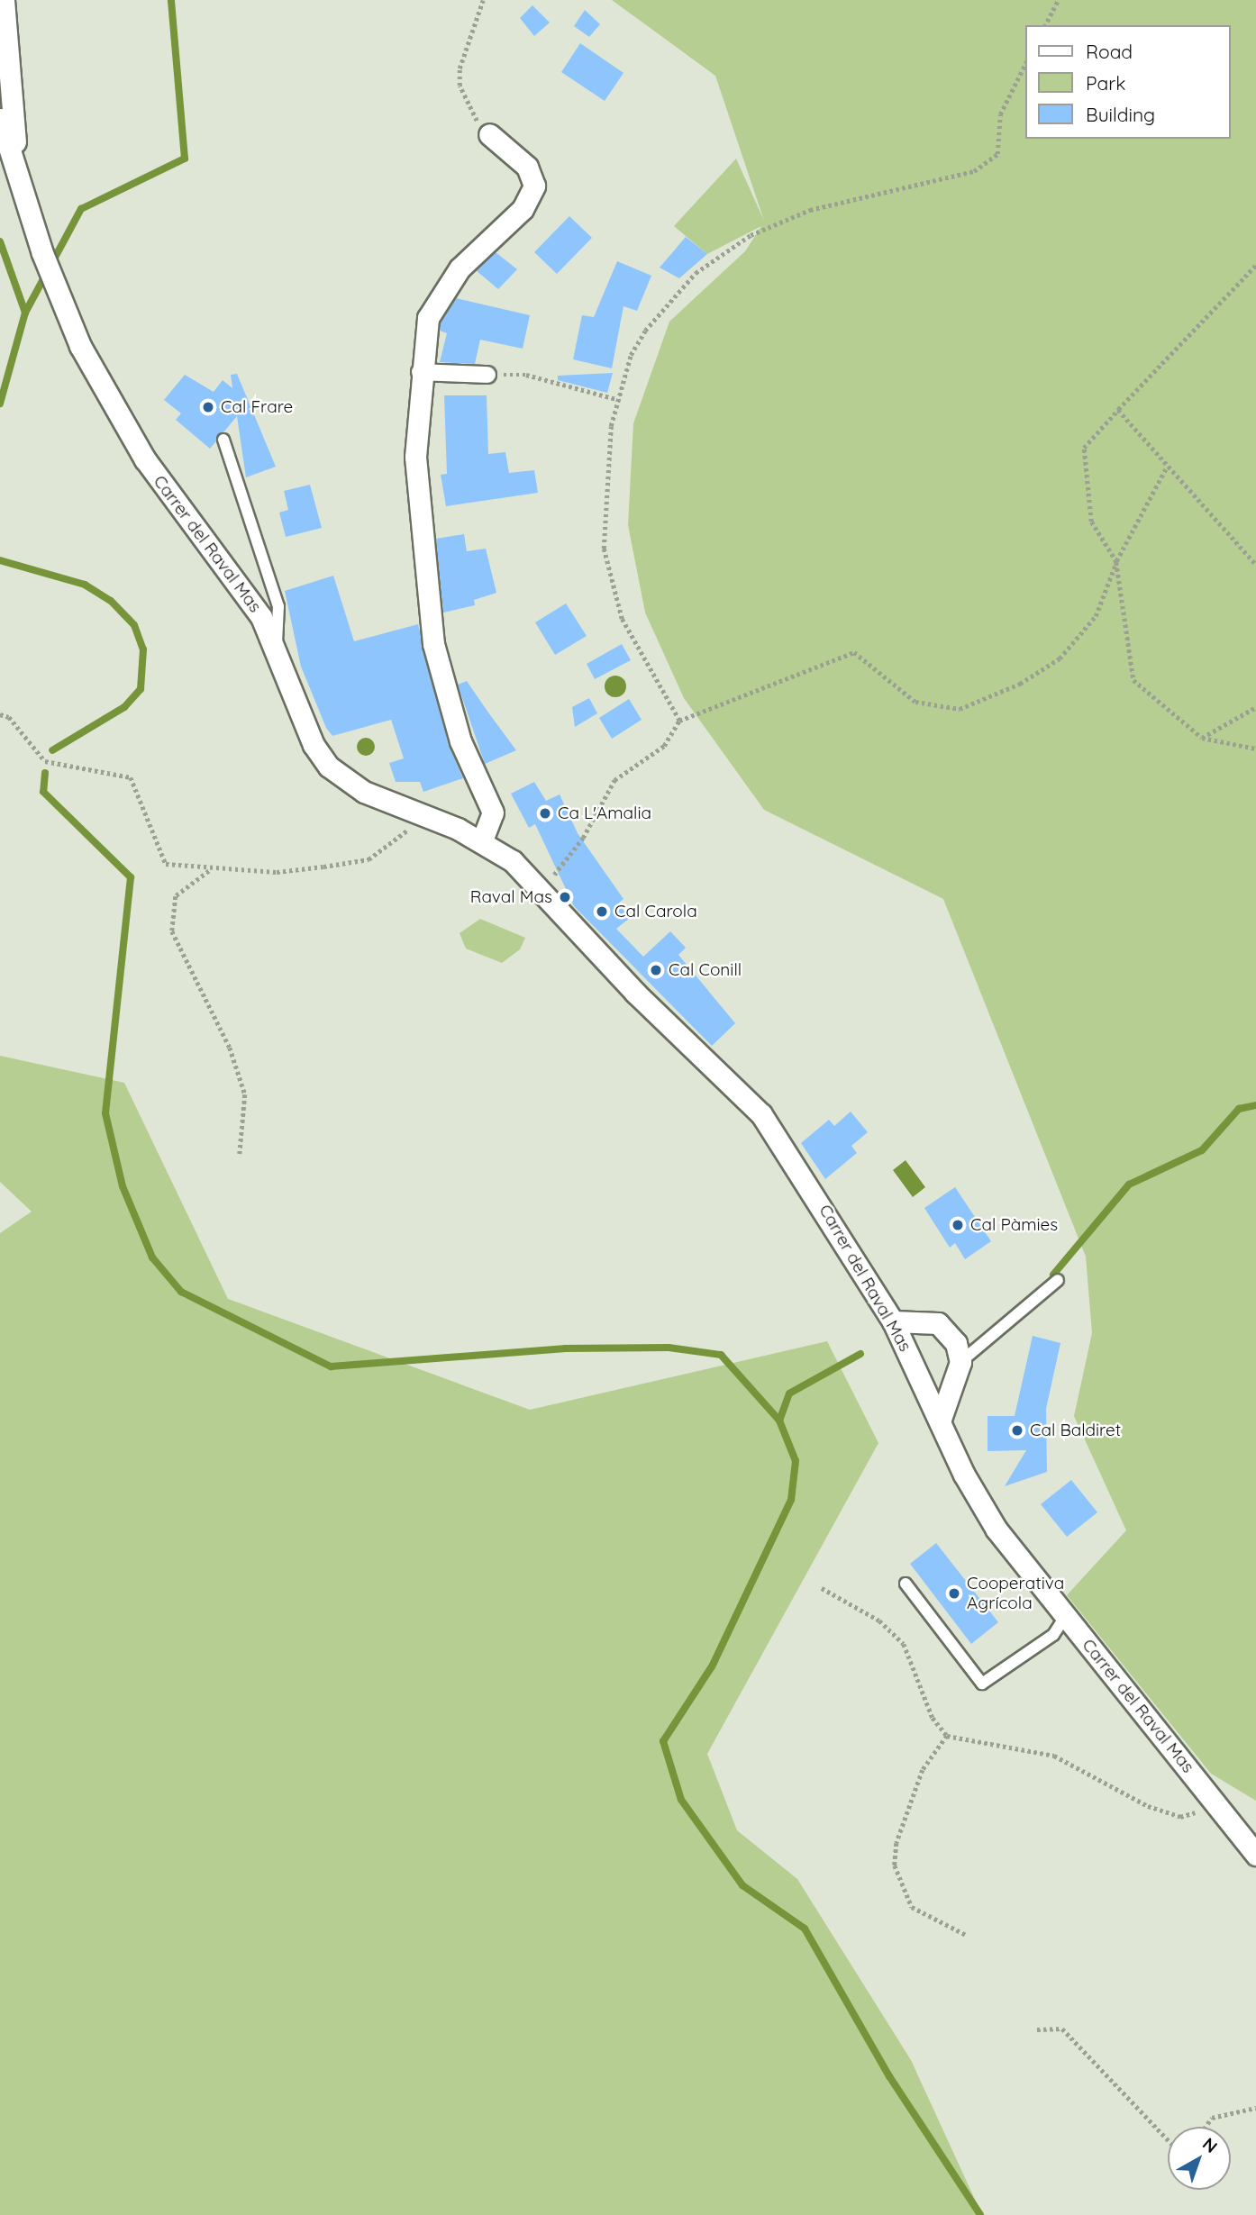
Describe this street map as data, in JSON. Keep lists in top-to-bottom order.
{
  "streets": {
    "street": ["Carrer del Raval Mas"]
  },
  "places": [
    "Cal Frare",
    "Ca L'Amalia",
    "Raval Mas",
    "Cal Carola",
    "Cal Conill",
    "Cal Pàmies",
    "Cal Baldiret",
    "Cooperativa Agrícola"
  ],
  "legend": ["Road", "Park", "Building"],
  "north": "top right"
}
